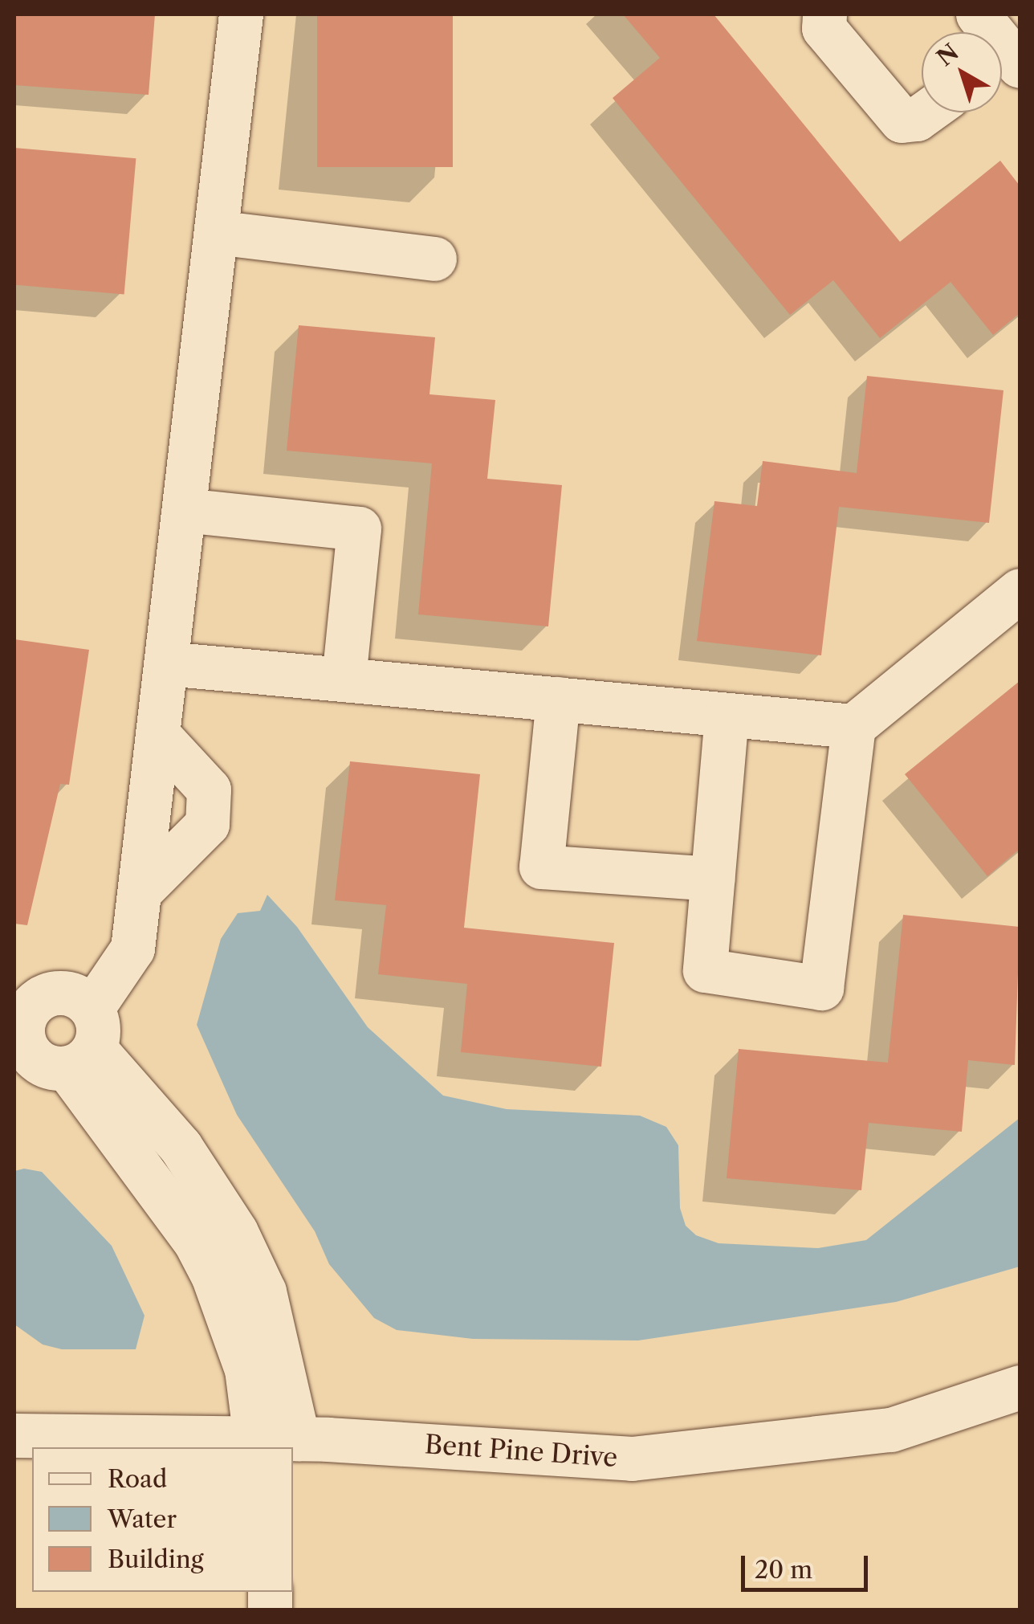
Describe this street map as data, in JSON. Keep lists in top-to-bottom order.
{
  "streets": {
    "street": ["Bent Pine Drive"]
  },
  "legend": ["Road", "Water", "Building"],
  "scale_bar": "20 m",
  "north": "top left"
}
